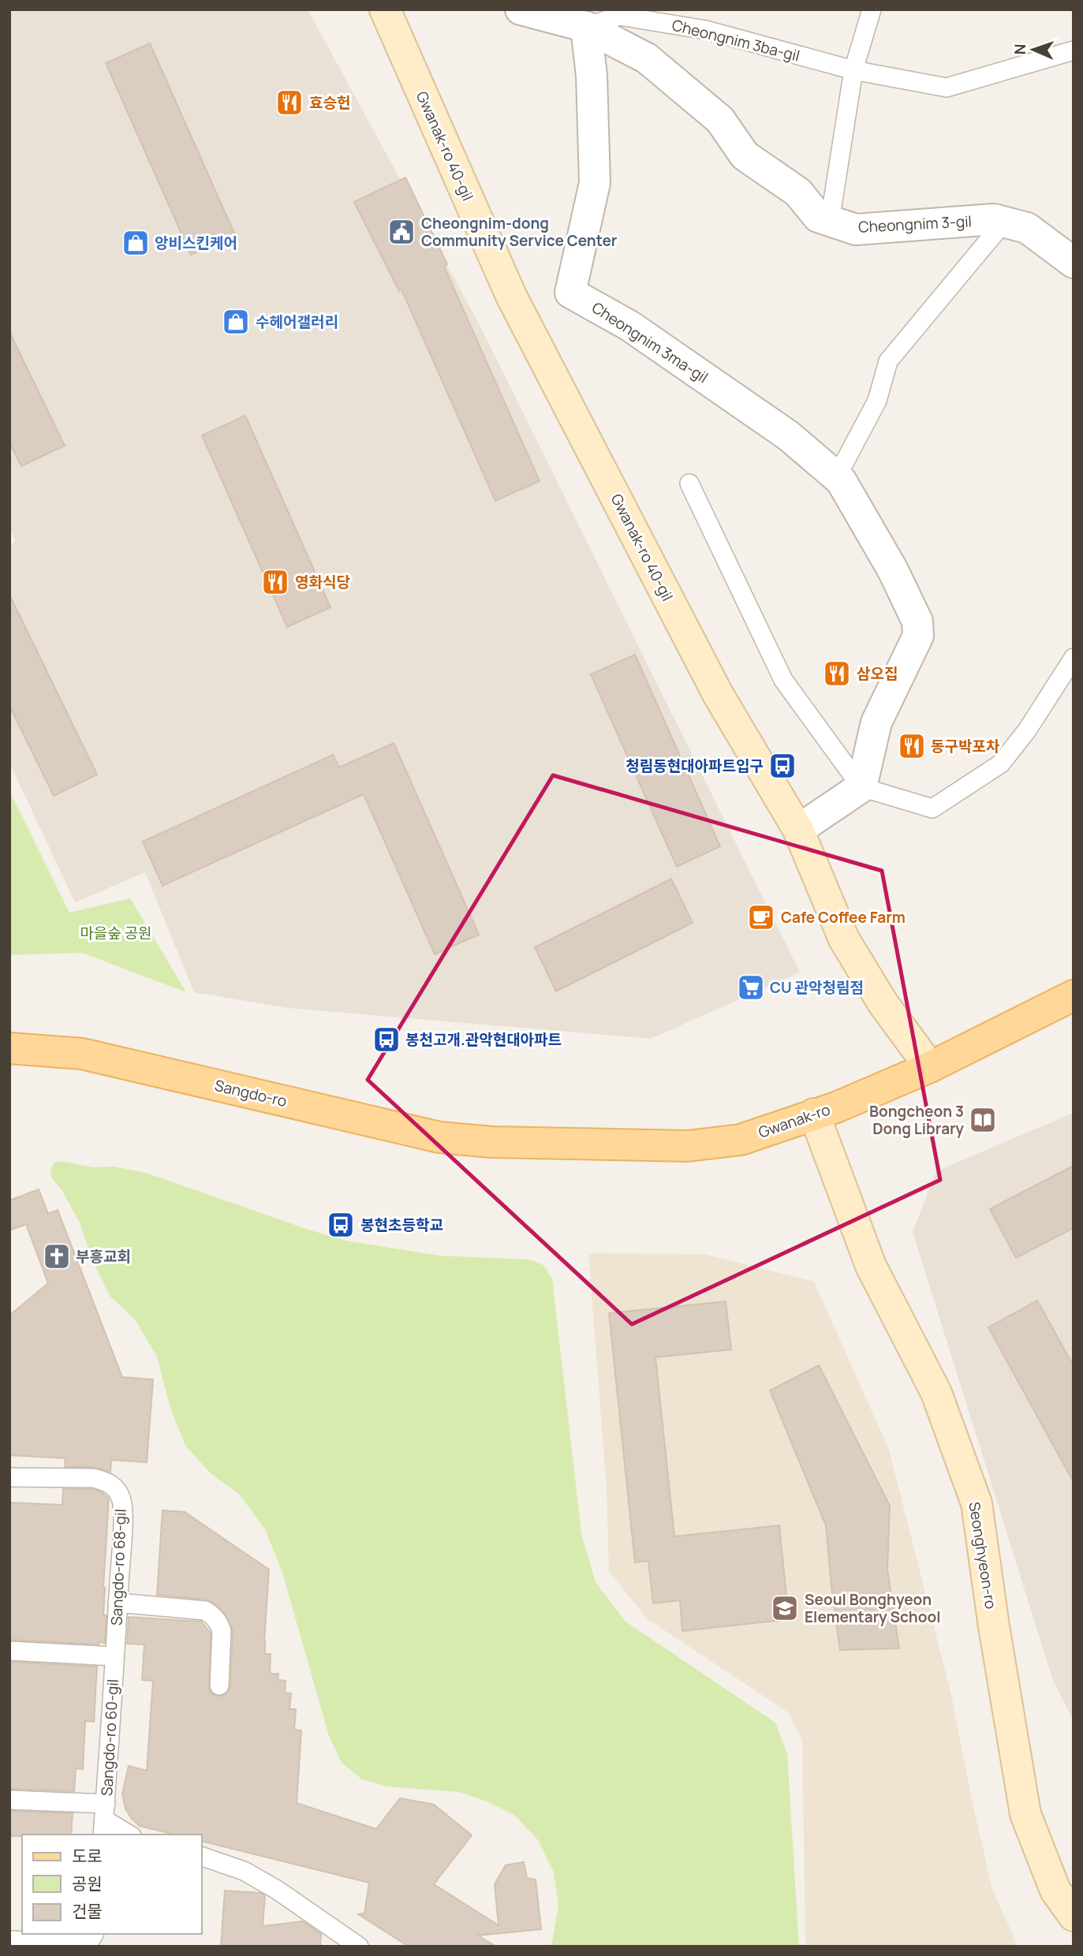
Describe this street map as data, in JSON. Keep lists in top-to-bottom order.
{
  "streets": {
    "main road": ["Sangdo-ro", "Gwanak-ro"],
    "street": [
      "Gwanak-ro 40-gil",
      "Cheongnim 3-gil",
      "Cheongnim 3ma-gil",
      "Seonghyeon-ro"
    ],
    "lane": ["Cheongnim 3ba-gil", "Sangdo-ro 68-gil", "Sangdo-ro 60-gil"]
  },
  "crossings": [
    ["Cheongnim 3ba-gil", "Cheongnim 3-gil"],
    ["Cheongnim 3ba-gil", "Cheongnim 3ma-gil"],
    ["Gwanak-ro 40-gil", "Gwanak-ro"],
    ["Cheongnim 3-gil", "Cheongnim 3ma-gil"],
    ["Sangdo-ro", "Gwanak-ro"],
    ["Gwanak-ro", "Seonghyeon-ro"],
    ["Sangdo-ro 68-gil", "Sangdo-ro 60-gil"]
  ],
  "parks": ["마을숲 공원"],
  "places": {
    "restaurant": [
      "효승헌",
      "영화식당",
      "삼오집",
      "동구박포차"
    ],
    "public building": ["Cheongnim-dong Community Service Center"],
    "shop": ["앙비스킨케어", "수헤어갤러리"],
    "bus stop": ["청림동현대아파트입구", "봉천고개.관악현대아파트", "봉현초등학교"],
    "cafe": ["Cafe Coffee Farm"],
    "supermarket": ["CU 관악청림점"],
    "library": ["Bongcheon 3 Dong Library"],
    "church": ["부흥교회"],
    "school or university": ["Seoul Bonghyeon Elementary School"]
  },
  "legend": ["도로", "공원", "건물"],
  "north": "left"
}
